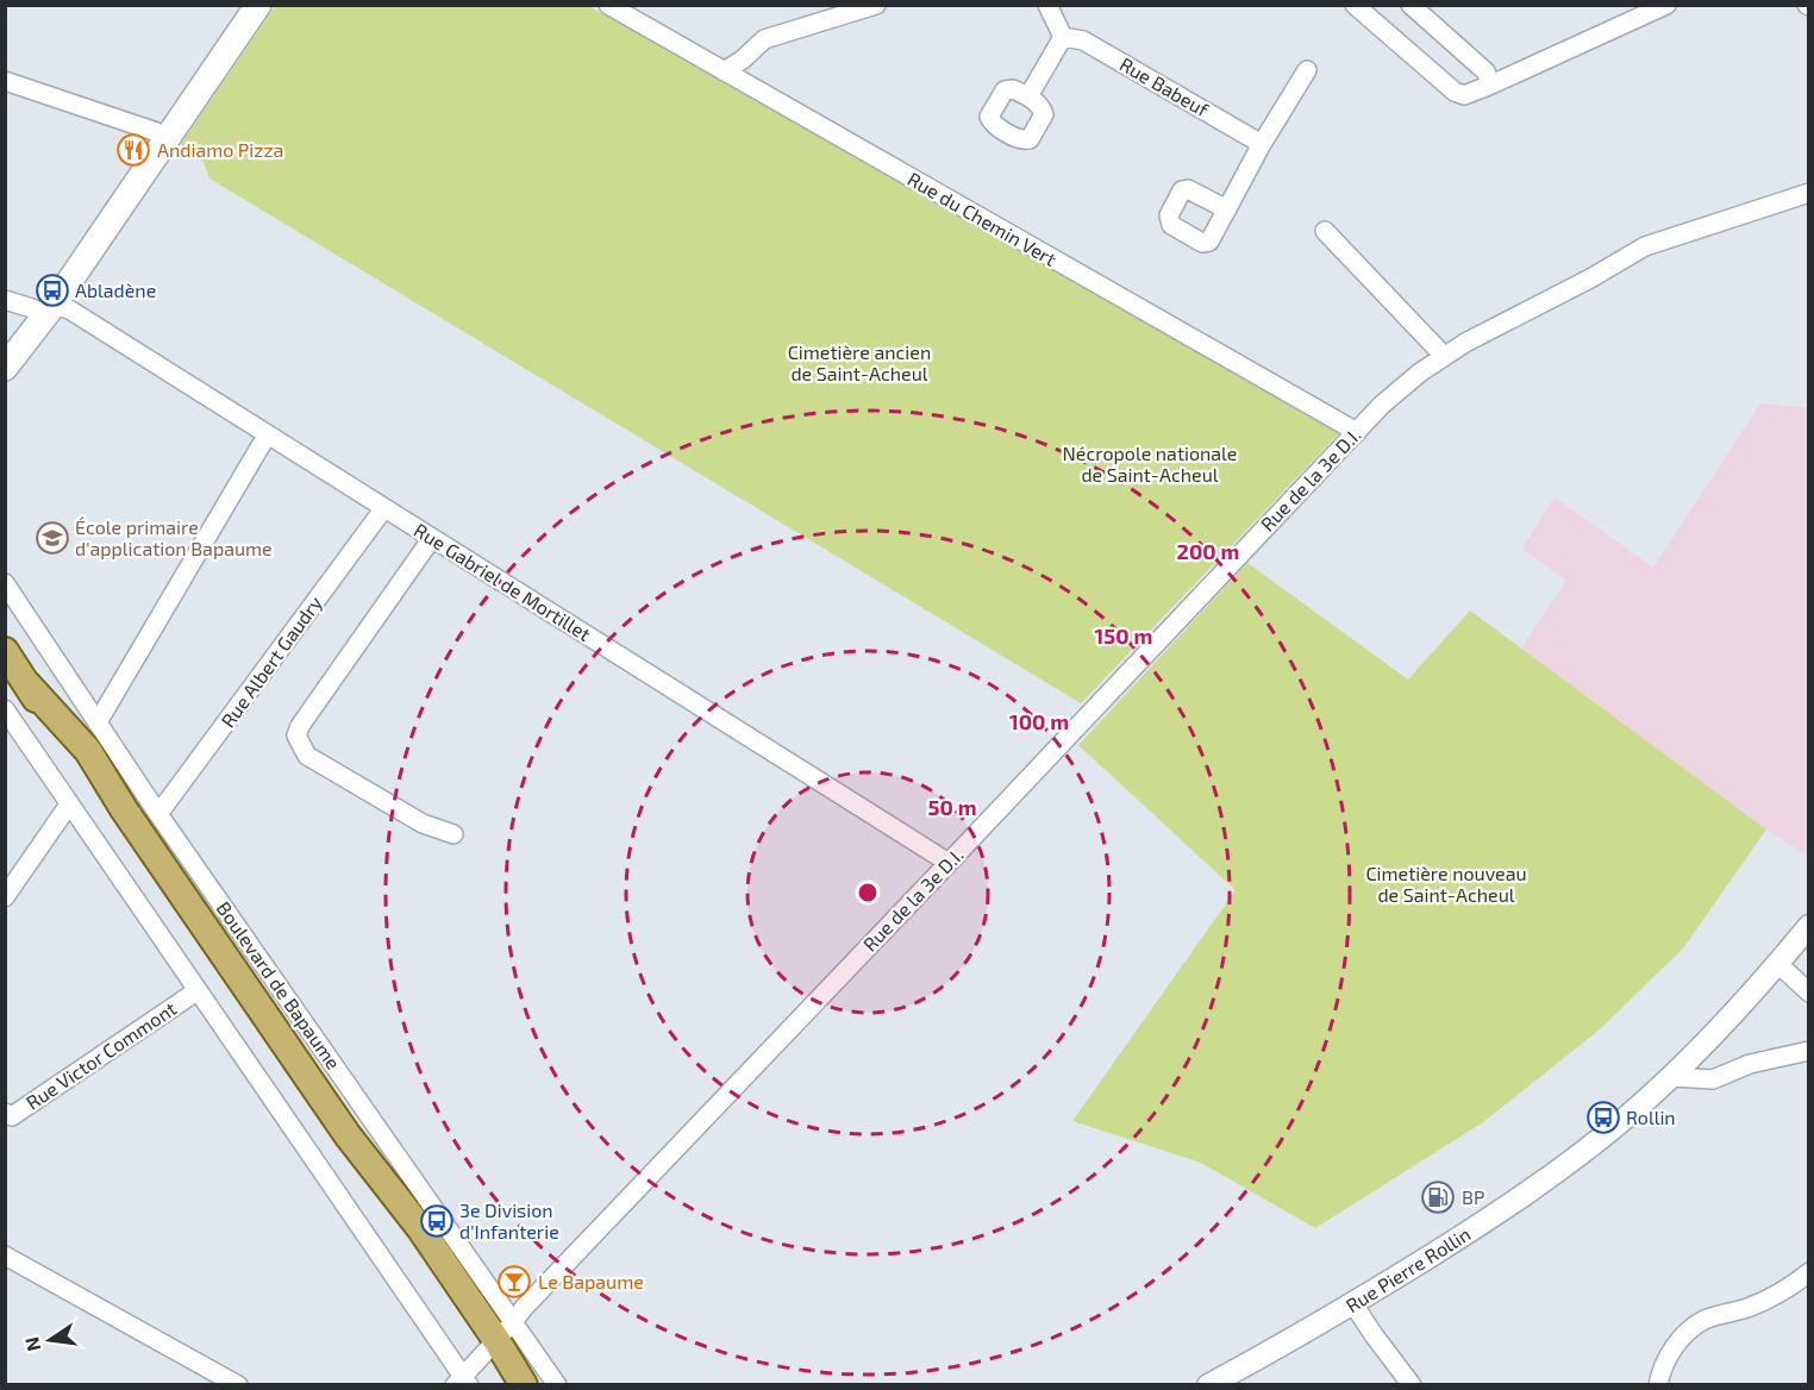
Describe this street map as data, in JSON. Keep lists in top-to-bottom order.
{
  "streets": {
    "main road": ["Boulevard de Bapaume"],
    "street": [
      "Rue Babeuf",
      "Rue du Chemin Vert",
      "Rue de la 3e D.I.",
      "Rue Gabriel de Mortillet",
      "Rue Albert Gaudry",
      "Rue Victor Commont",
      "Rue Pierre Rollin"
    ]
  },
  "crossings": [
    ["Rue du Chemin Vert", "Rue de la 3e D.I."],
    ["Rue de la 3e D.I.", "Rue Gabriel de Mortillet"],
    ["Rue de la 3e D.I.", "Boulevard de Bapaume"],
    ["Rue Gabriel de Mortillet", "Rue Albert Gaudry"],
    ["Rue Albert Gaudry", "Boulevard de Bapaume"]
  ],
  "parks": ["Cimetière ancien de Saint-Acheul", "Nécropole nationale de Saint-Acheul", "Cimetière nouveau de Saint-Acheul"],
  "places": {
    "restaurant": ["Andiamo Pizza"],
    "bus stop": ["Abladène", "Rollin", "3e Division d'Infanterie"],
    "school or university": ["École primaire d'application Bapaume"],
    "fuel station": ["BP"],
    "bar": ["Le Bapaume"]
  },
  "north": "left",
  "rings": [
    "200 m",
    "150 m",
    "100 m",
    "50 m"
  ]
}
